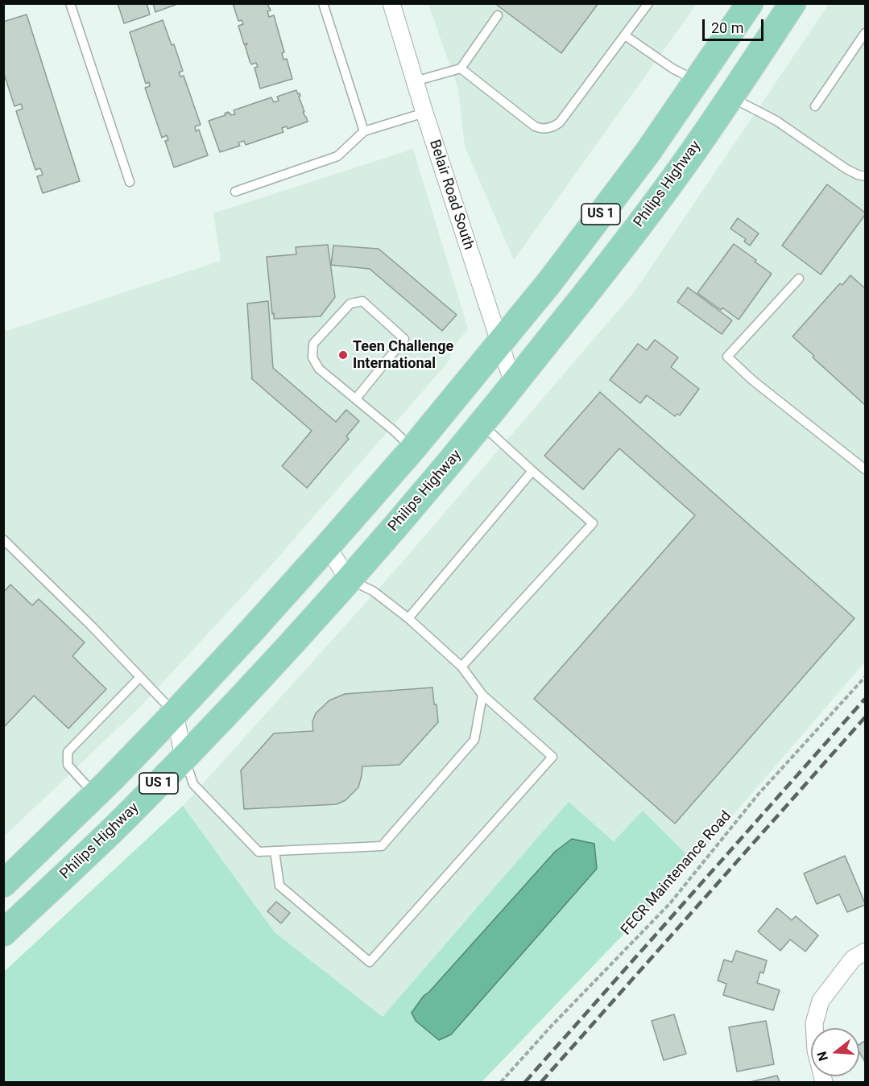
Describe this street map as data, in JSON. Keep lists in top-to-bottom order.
{
  "streets": {
    "main road": ["Philips Highway", "US 1"],
    "street": ["Belair Road South"],
    "path": ["FECR Maintenance Road"]
  },
  "crossings": [
    ["Philips Highway", "Belair Road South"],
    ["Belair Road South", "US 1"]
  ],
  "places": ["Teen Challenge International"],
  "scale_bar": "20 m",
  "north": "left"
}
